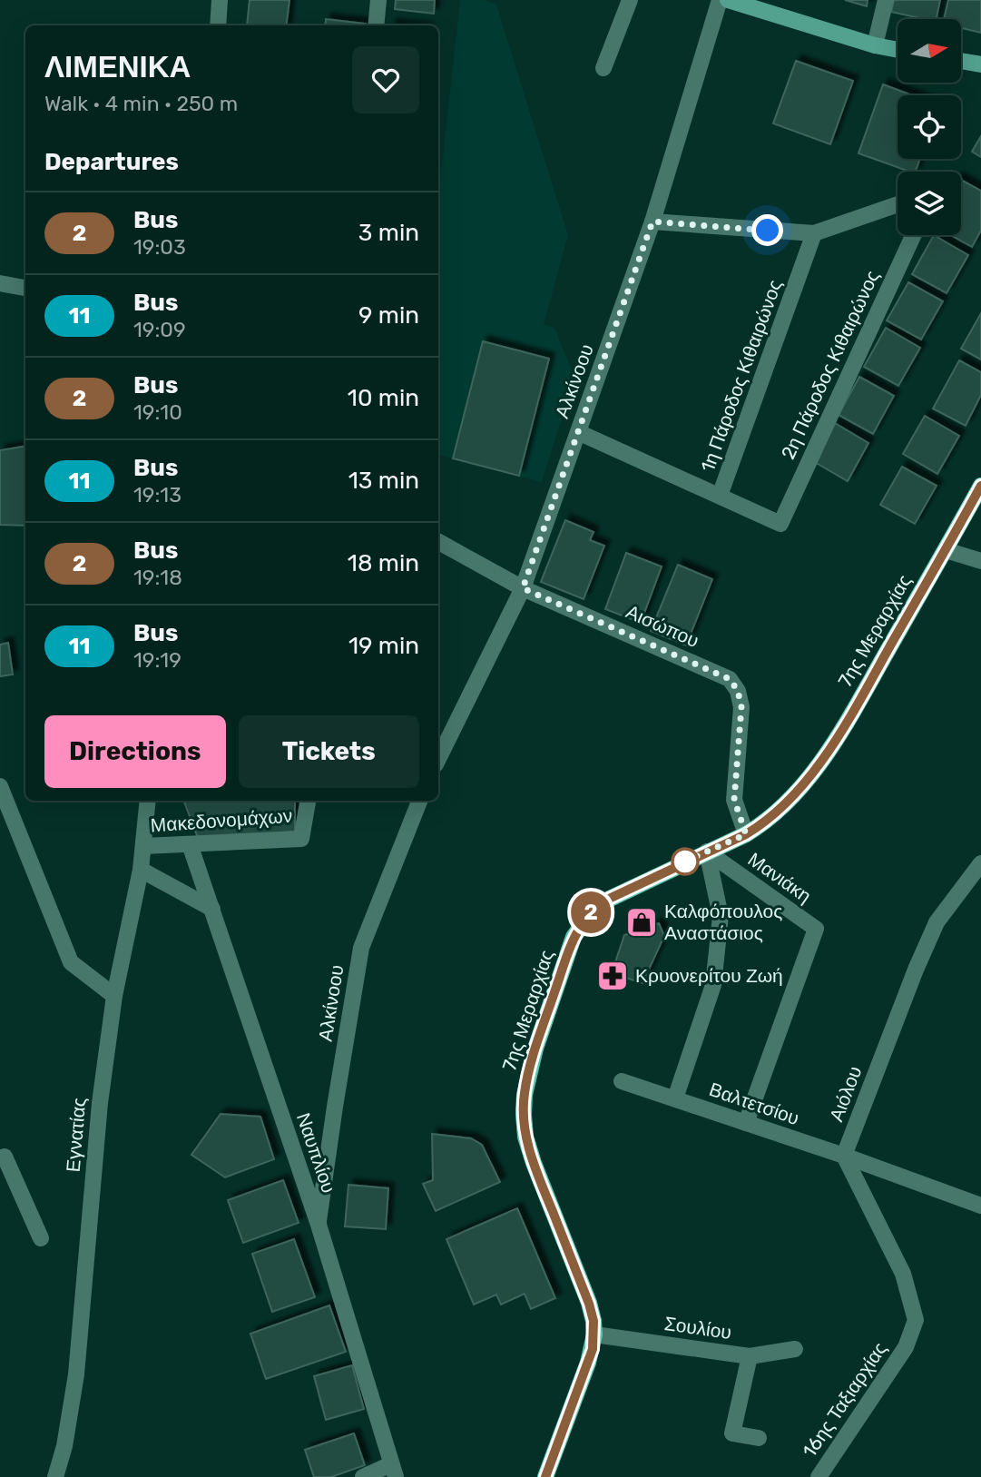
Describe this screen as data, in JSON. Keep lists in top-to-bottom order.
{
  "streets": {
    "main road": ["7ης Μεραρχίας"],
    "street": [
      "2η Πάροδος Κιθαιρώνος",
      "1η Πάροδος Κιθαιρώνος",
      "Αλκίνοου",
      "Αισώπου",
      "Μακεδονομάχων",
      "Μανιάκη",
      "Αιόλου",
      "Βαλτετσίου",
      "Εγνατίας",
      "Ναυπλίου",
      "Σουλίου",
      "16ης Ταξιαρχίας"
    ]
  },
  "crossings": [
    ["2η Πάροδος Κιθαιρώνος", "1η Πάροδος Κιθαιρώνος"],
    ["Αλκίνοου", "Αισώπου"],
    ["Αλκίνοου", "Ναυπλίου"],
    ["Αισώπου", "7ης Μεραρχίας"],
    ["7ης Μεραρχίας", "Μανιάκη"],
    ["7ης Μεραρχίας", "Σουλίου"],
    ["Μακεδονομάχων", "Εγνατίας"],
    ["Μακεδονομάχων", "Ναυπλίου"],
    ["Μανιάκη", "Βαλτετσίου"],
    ["Αιόλου", "Βαλτετσίου"],
    ["Αιόλου", "16ης Ταξιαρχίας"],
    ["Βαλτετσίου", "16ης Ταξιαρχίας"]
  ],
  "places": {
    "shop": ["Καλφόπουλος Αναστάσιος"],
    "pharmacy": ["Κρυονερίτου Ζωή"]
  },
  "lines": ["bus line 2"],
  "north": "right",
  "page": {
    "on_map": "2",
    "heading": [
      ["ΛΙΜΕΝΙΚΑ", "Walk · 4 min · 250 m"],
      "Departures"
    ],
    "list": [
      {
        "mark": "2",
        "name": "Bus",
        "note": "19:03",
        "value": "3 min"
      },
      {
        "mark": "11",
        "name": "Bus",
        "note": "19:09",
        "value": "9 min"
      },
      {
        "mark": "2",
        "name": "Bus",
        "note": "19:10",
        "value": "10 min"
      },
      {
        "mark": "11",
        "name": "Bus",
        "note": "19:13",
        "value": "13 min"
      },
      {
        "mark": "2",
        "name": "Bus",
        "note": "19:18",
        "value": "18 min"
      },
      {
        "mark": "11",
        "name": "Bus",
        "note": "19:19",
        "value": "19 min"
      }
    ],
    "buttons": ["Directions", "Tickets"]
  }
}
